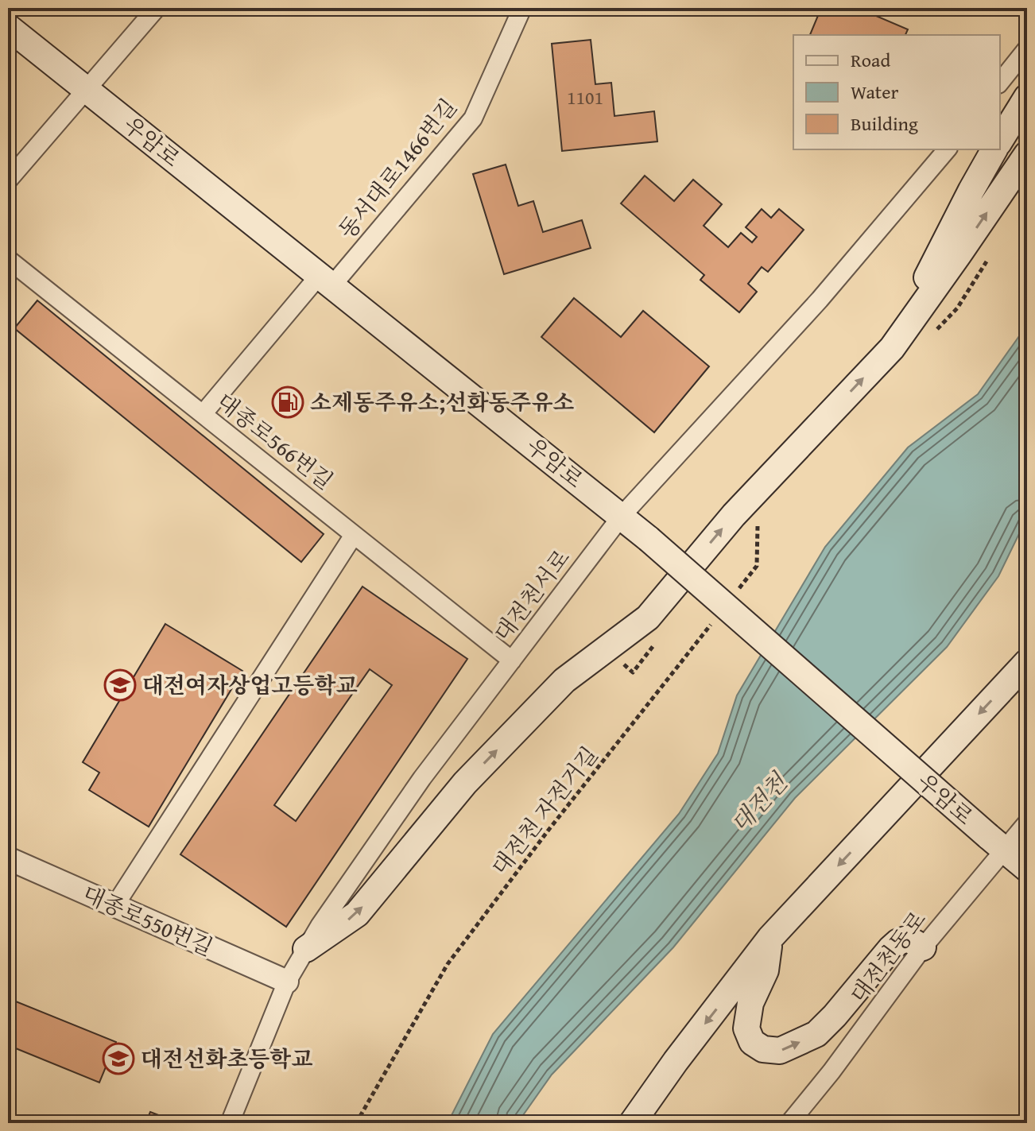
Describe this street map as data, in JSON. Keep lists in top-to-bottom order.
{
  "streets": {
    "main road": ["우암로"],
    "street": [
      "동서대로1466번길",
      "대종로566번길",
      "대전천서로",
      "대종로550번길",
      "대전천동로"
    ],
    "path": ["대전천 자전거길"]
  },
  "crossings": [
    ["우암로", "동서대로1466번길"],
    ["우암로", "대전천서로"],
    ["우암로", "대전천동로"],
    ["동서대로1466번길", "대종로566번길"],
    ["대종로566번길", "대전천서로"],
    ["대전천서로", "대종로550번길"]
  ],
  "water": ["대전천"],
  "places": {
    "fuel station": ["소제동주유소;선화동주유소"],
    "school or university": ["대전여자상업고등학교", "대전선화초등학교"]
  },
  "house_numbers": ["1101"],
  "legend": ["Road", "Water", "Building"]
}
